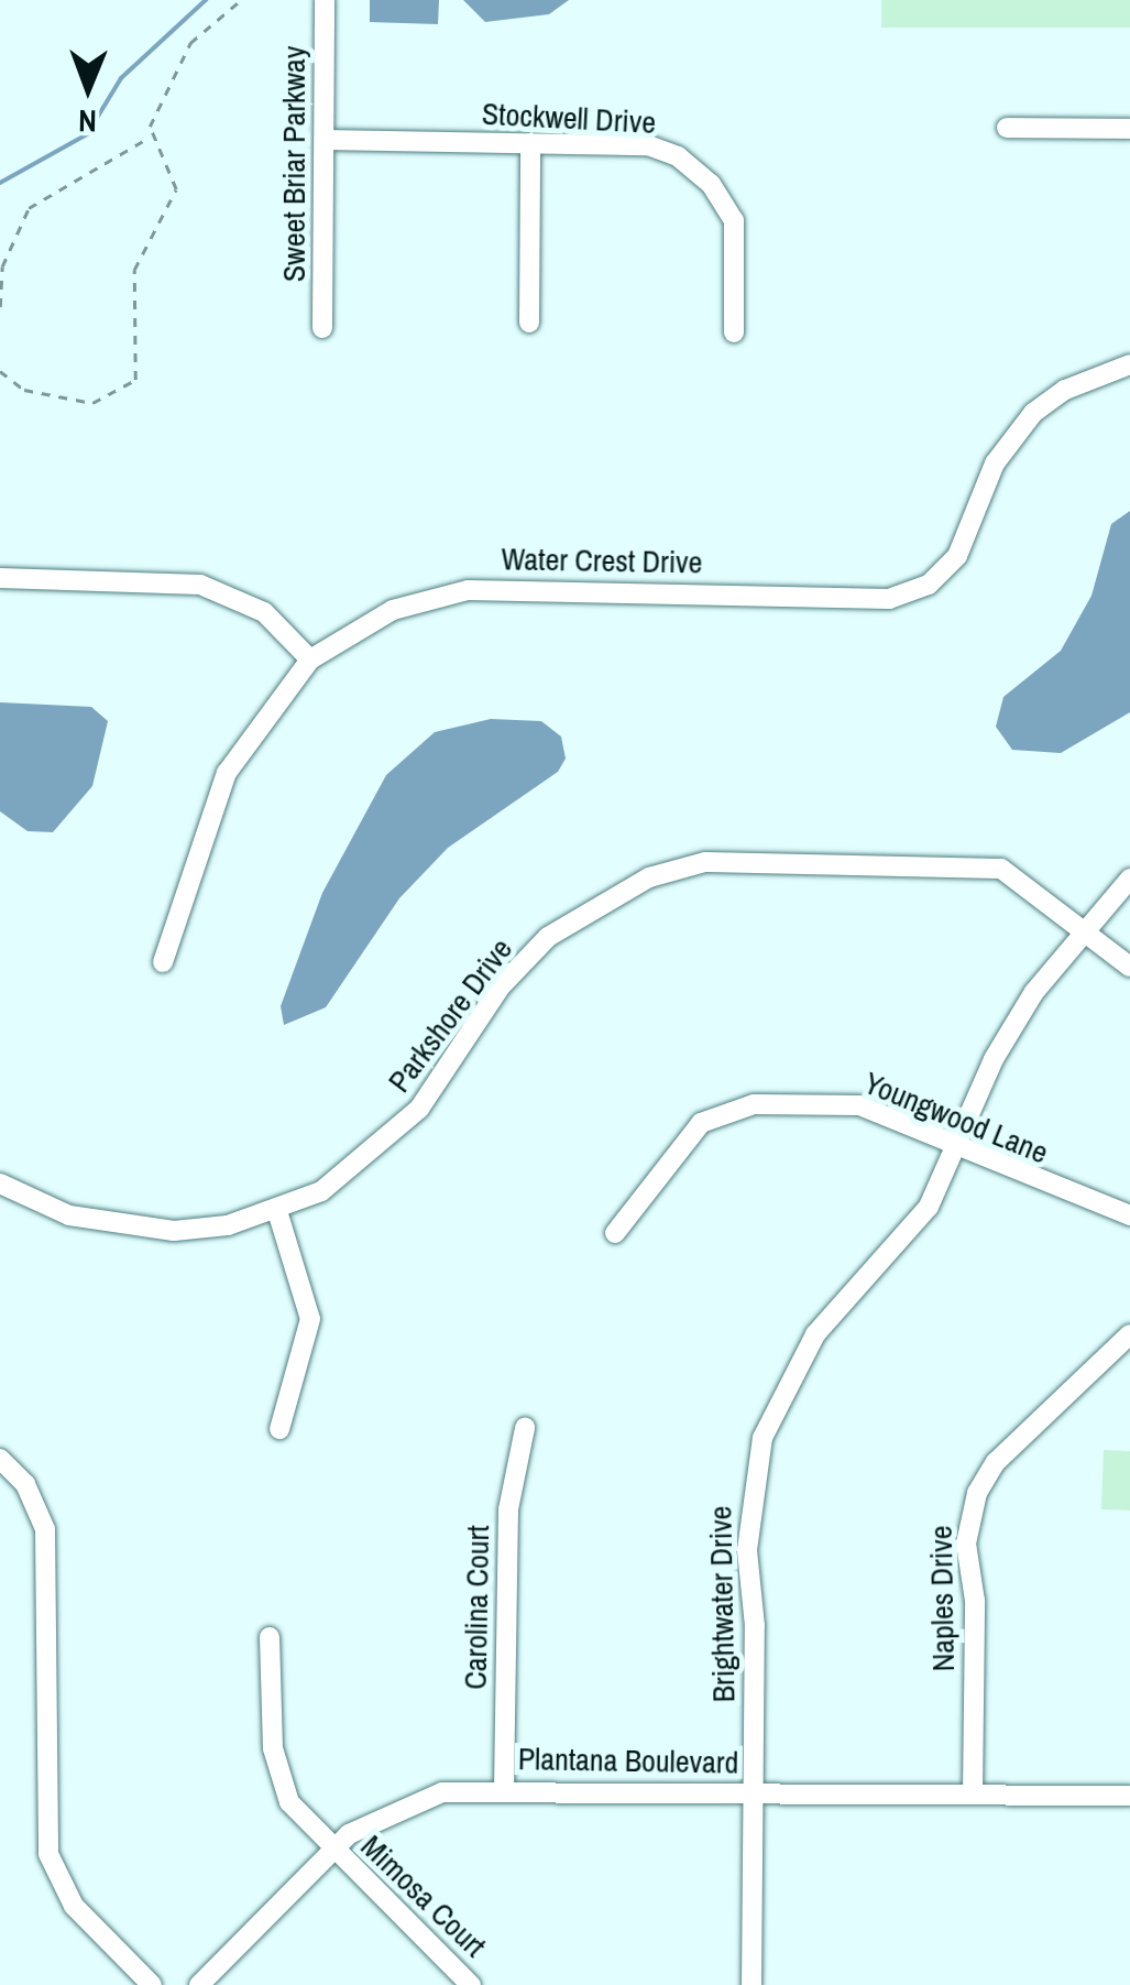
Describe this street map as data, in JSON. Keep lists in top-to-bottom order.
{
  "streets": {
    "street": [
      "Stockwell Drive",
      "Sweet Briar Parkway",
      "Water Crest Drive",
      "Parkshore Drive",
      "Youngwood Lane",
      "Naples Drive",
      "Brightwater Drive",
      "Carolina Court",
      "Plantana Boulevard",
      "Mimosa Court"
    ]
  },
  "crossings": [
    ["Stockwell Drive", "Sweet Briar Parkway"],
    ["Parkshore Drive", "Brightwater Drive"],
    ["Youngwood Lane", "Brightwater Drive"],
    ["Naples Drive", "Plantana Boulevard"],
    ["Brightwater Drive", "Plantana Boulevard"],
    ["Carolina Court", "Plantana Boulevard"],
    ["Plantana Boulevard", "Mimosa Court"]
  ],
  "north": "bottom"
}
